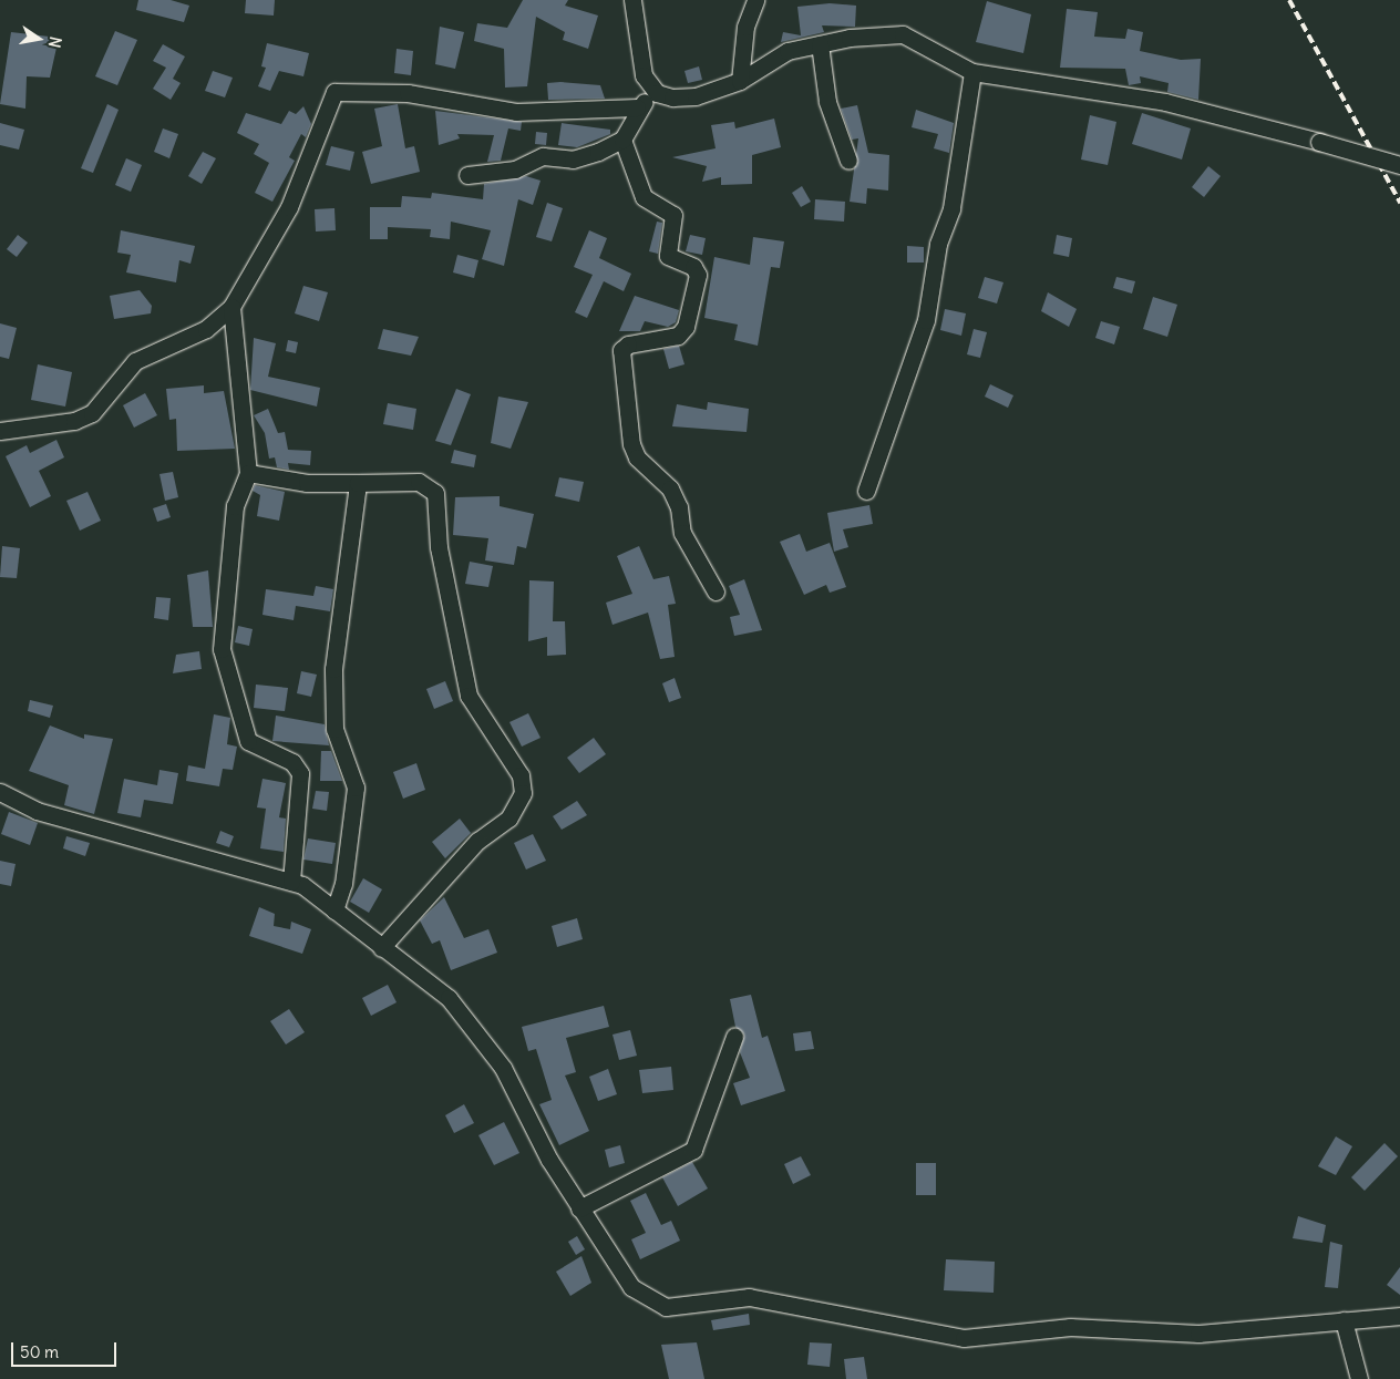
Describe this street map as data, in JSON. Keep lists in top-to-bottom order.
{
  "scale_bar": "50 m",
  "north": "right"
}
